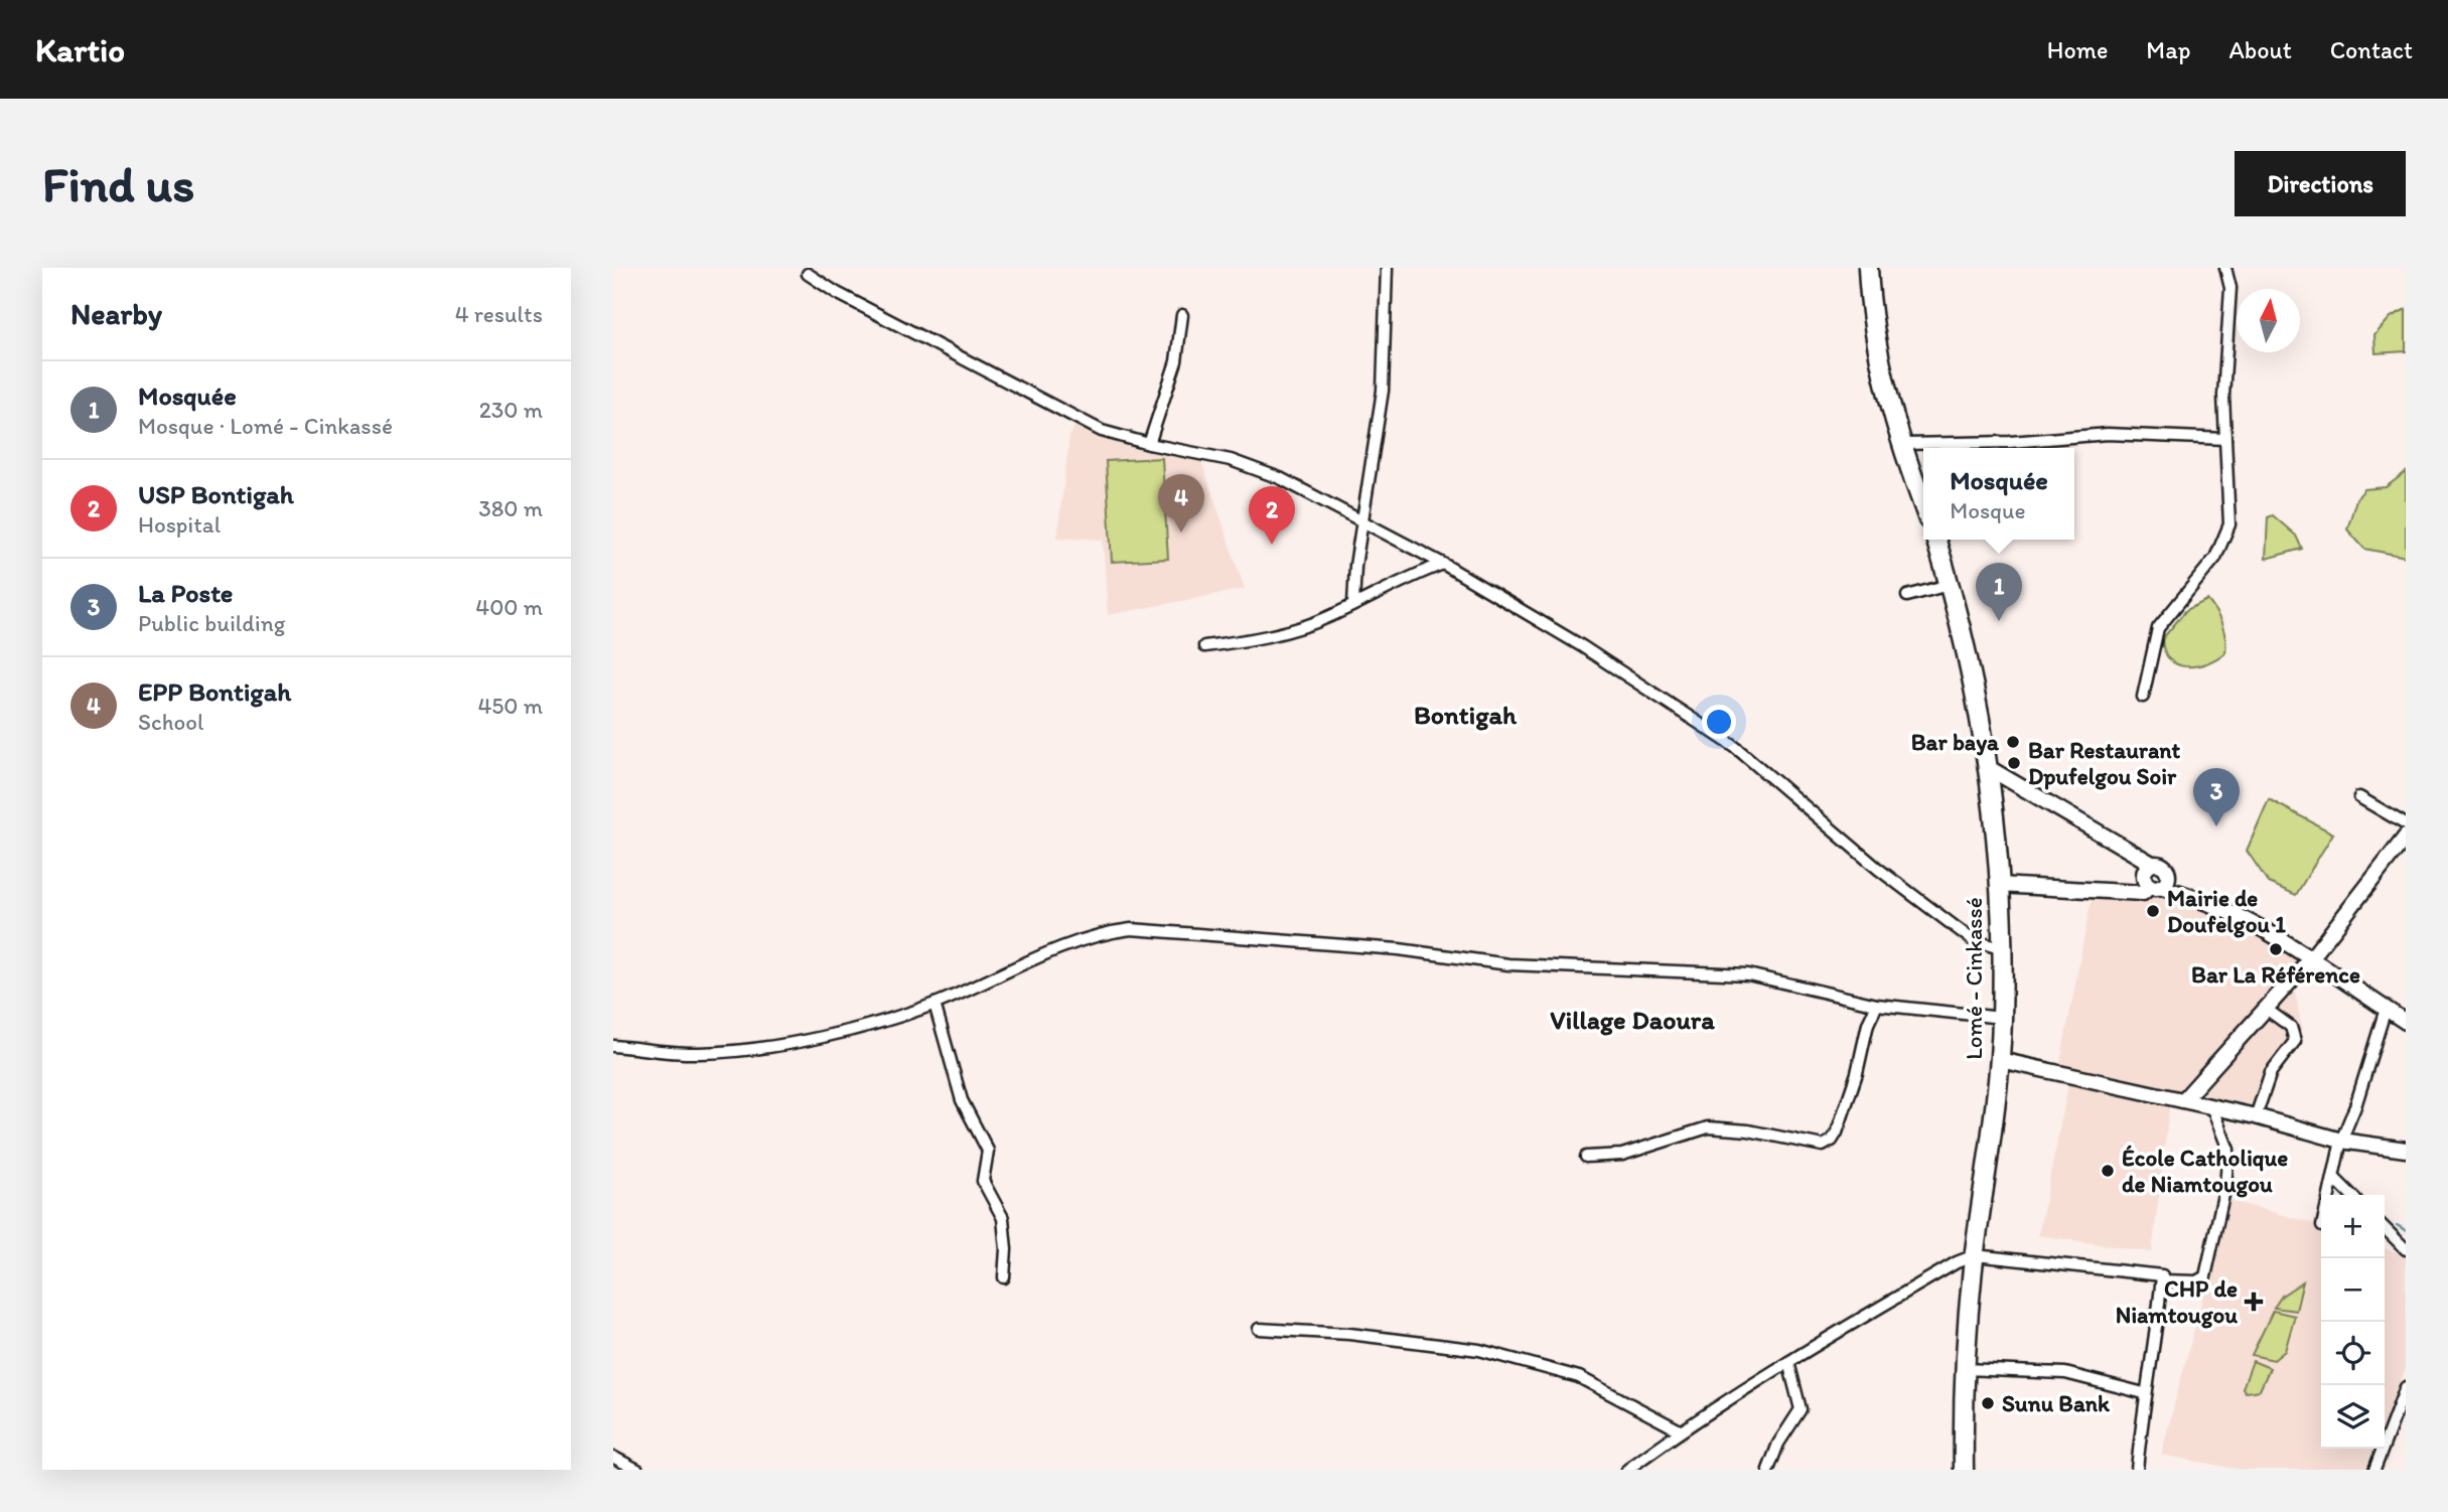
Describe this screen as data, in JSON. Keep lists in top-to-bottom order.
{
  "streets": {
    "highway": ["Lomé - Cinkassé"]
  },
  "districts": ["Bontigah", "Village Daoura"],
  "places": {
    "other": [
      "Bar baya",
      "Bar Restaurant Dpufelgou Soir",
      "Mairie de Doufelgou 1",
      "Bar La Référence",
      "École Catholique de Niamtougou",
      "Sunu Bank"
    ],
    "health": ["CHP de Niamtougou"]
  },
  "north": "top",
  "page": {
    "header": "Kartio",
    "nav": [
      "Home",
      "Map",
      "About",
      "Contact"
    ],
    "buttons": "Directions",
    "title": "Find us",
    "heading": ["Nearby", "4 results"],
    "list": [
      {
        "mark": "1",
        "name": "Mosquée",
        "note": "Mosque · Lomé - Cinkassé",
        "value": "230 m"
      },
      {
        "mark": "2",
        "name": "USP Bontigah",
        "note": "Hospital",
        "value": "380 m"
      },
      {
        "mark": "3",
        "name": "La Poste",
        "note": "Public building",
        "value": "400 m"
      },
      {
        "mark": "4",
        "name": "EPP Bontigah",
        "note": "School",
        "value": "450 m"
      }
    ],
    "popup": ["Mosquée", "Mosque"],
    "pins": [
      "4",
      "2",
      "1",
      "3"
    ],
    "map_buttons": ["+", "−"]
  }
}
